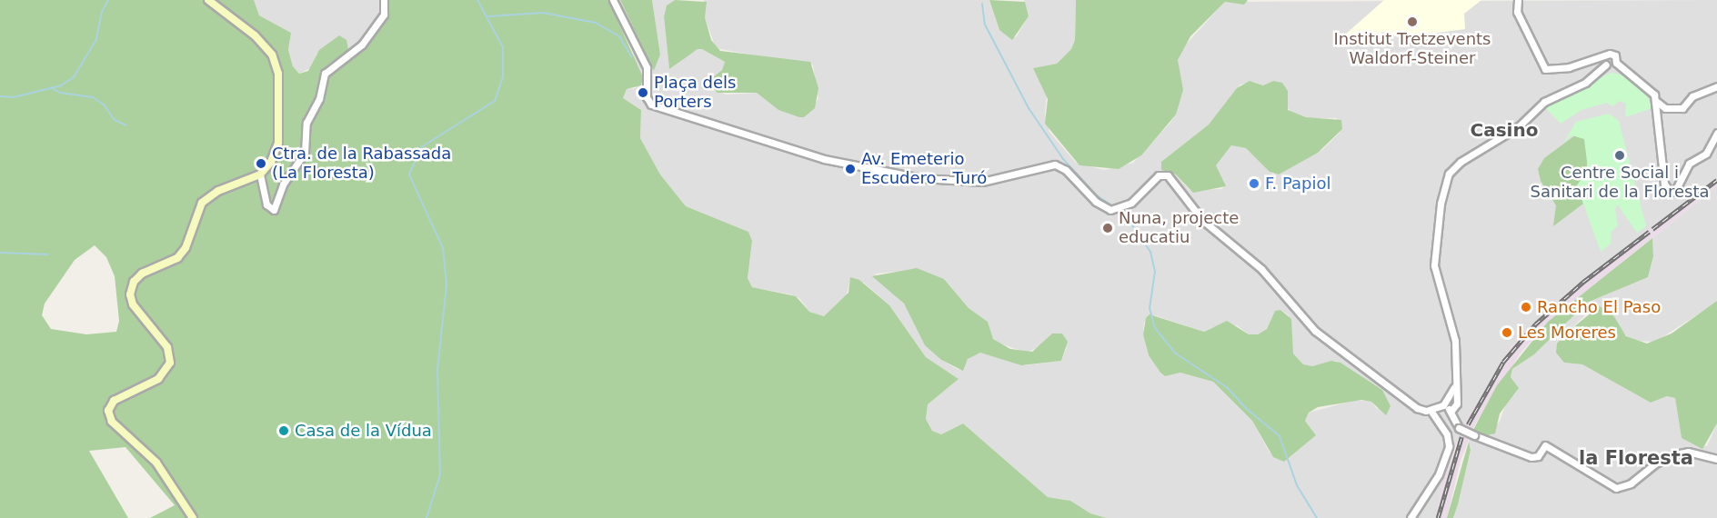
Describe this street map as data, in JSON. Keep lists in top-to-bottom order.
{
  "districts": ["Casino", "la Floresta"],
  "places": [
    "Institut Tretzevents Waldorf-Steiner",
    "Plaça dels Porters",
    "Centre Social i Sanitari de la Floresta",
    "Ctra. de la Rabassada (La Floresta)",
    "Av. Emeterio Escudero - Turó",
    "F. Papiol",
    "Nuna, projecte educatiu",
    "Rancho El Paso",
    "Les Moreres",
    "Casa de la Vídua"
  ]
}
